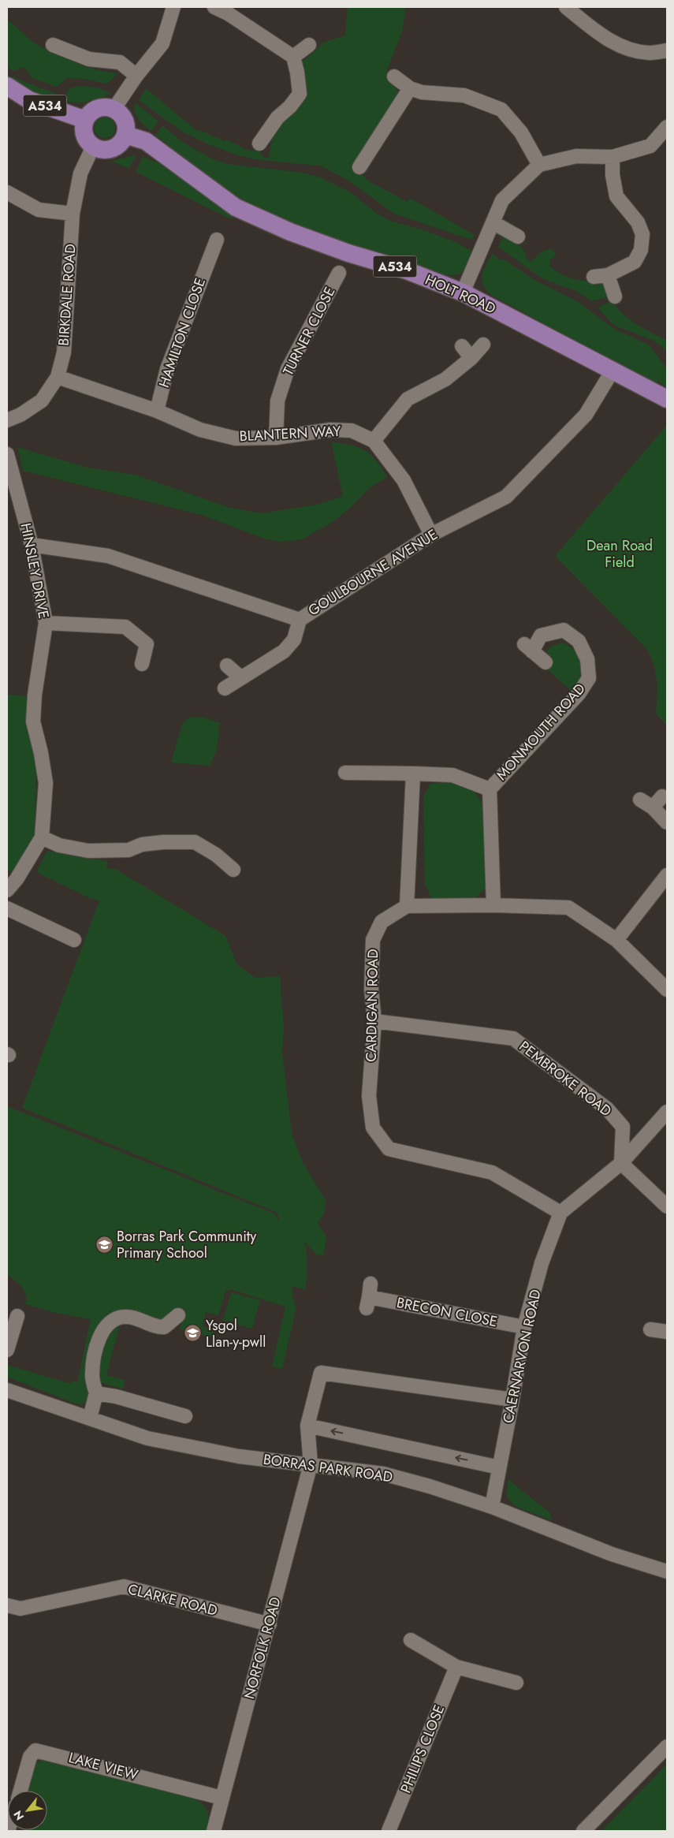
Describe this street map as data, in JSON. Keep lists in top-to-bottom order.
{
  "streets": {
    "main road": ["A534", "HOLT ROAD"],
    "street": [
      "BIRKDALE ROAD",
      "TURNER CLOSE",
      "HAMILTON CLOSE",
      "BLANTERN WAY",
      "HINSLEY DRIVE",
      "GOULBOURNE AVENUE",
      "MONMOUTH ROAD",
      "CARDIGAN ROAD",
      "PEMBROKE ROAD",
      "BRECON CLOSE",
      "CAERNARVON ROAD",
      "BORRAS PARK ROAD",
      "CLARKE ROAD",
      "NORFOLK ROAD",
      "PHILIPS CLOSE",
      "LAKE VIEW"
    ]
  },
  "crossings": [
    ["A534", "HOLT ROAD"],
    ["A534", "BIRKDALE ROAD"],
    ["HOLT ROAD", "BIRKDALE ROAD"],
    ["HOLT ROAD", "GOULBOURNE AVENUE"],
    ["BIRKDALE ROAD", "BLANTERN WAY"],
    ["TURNER CLOSE", "BLANTERN WAY"],
    ["HAMILTON CLOSE", "BLANTERN WAY"],
    ["BLANTERN WAY", "GOULBOURNE AVENUE"],
    ["HINSLEY DRIVE", "GOULBOURNE AVENUE"],
    ["CARDIGAN ROAD", "PEMBROKE ROAD"],
    ["CARDIGAN ROAD", "CAERNARVON ROAD"],
    ["BRECON CLOSE", "CAERNARVON ROAD"],
    ["CAERNARVON ROAD", "BORRAS PARK ROAD"],
    ["CAERNARVON ROAD", "NORFOLK ROAD"],
    ["BORRAS PARK ROAD", "NORFOLK ROAD"],
    ["CLARKE ROAD", "NORFOLK ROAD"],
    ["NORFOLK ROAD", "LAKE VIEW"]
  ],
  "parks": ["Dean Road Field"],
  "places": {
    "school or university": ["Borras Park Community Primary School", "Ysgol Llan-y-pwll"]
  },
  "north": "bottom left"
}
